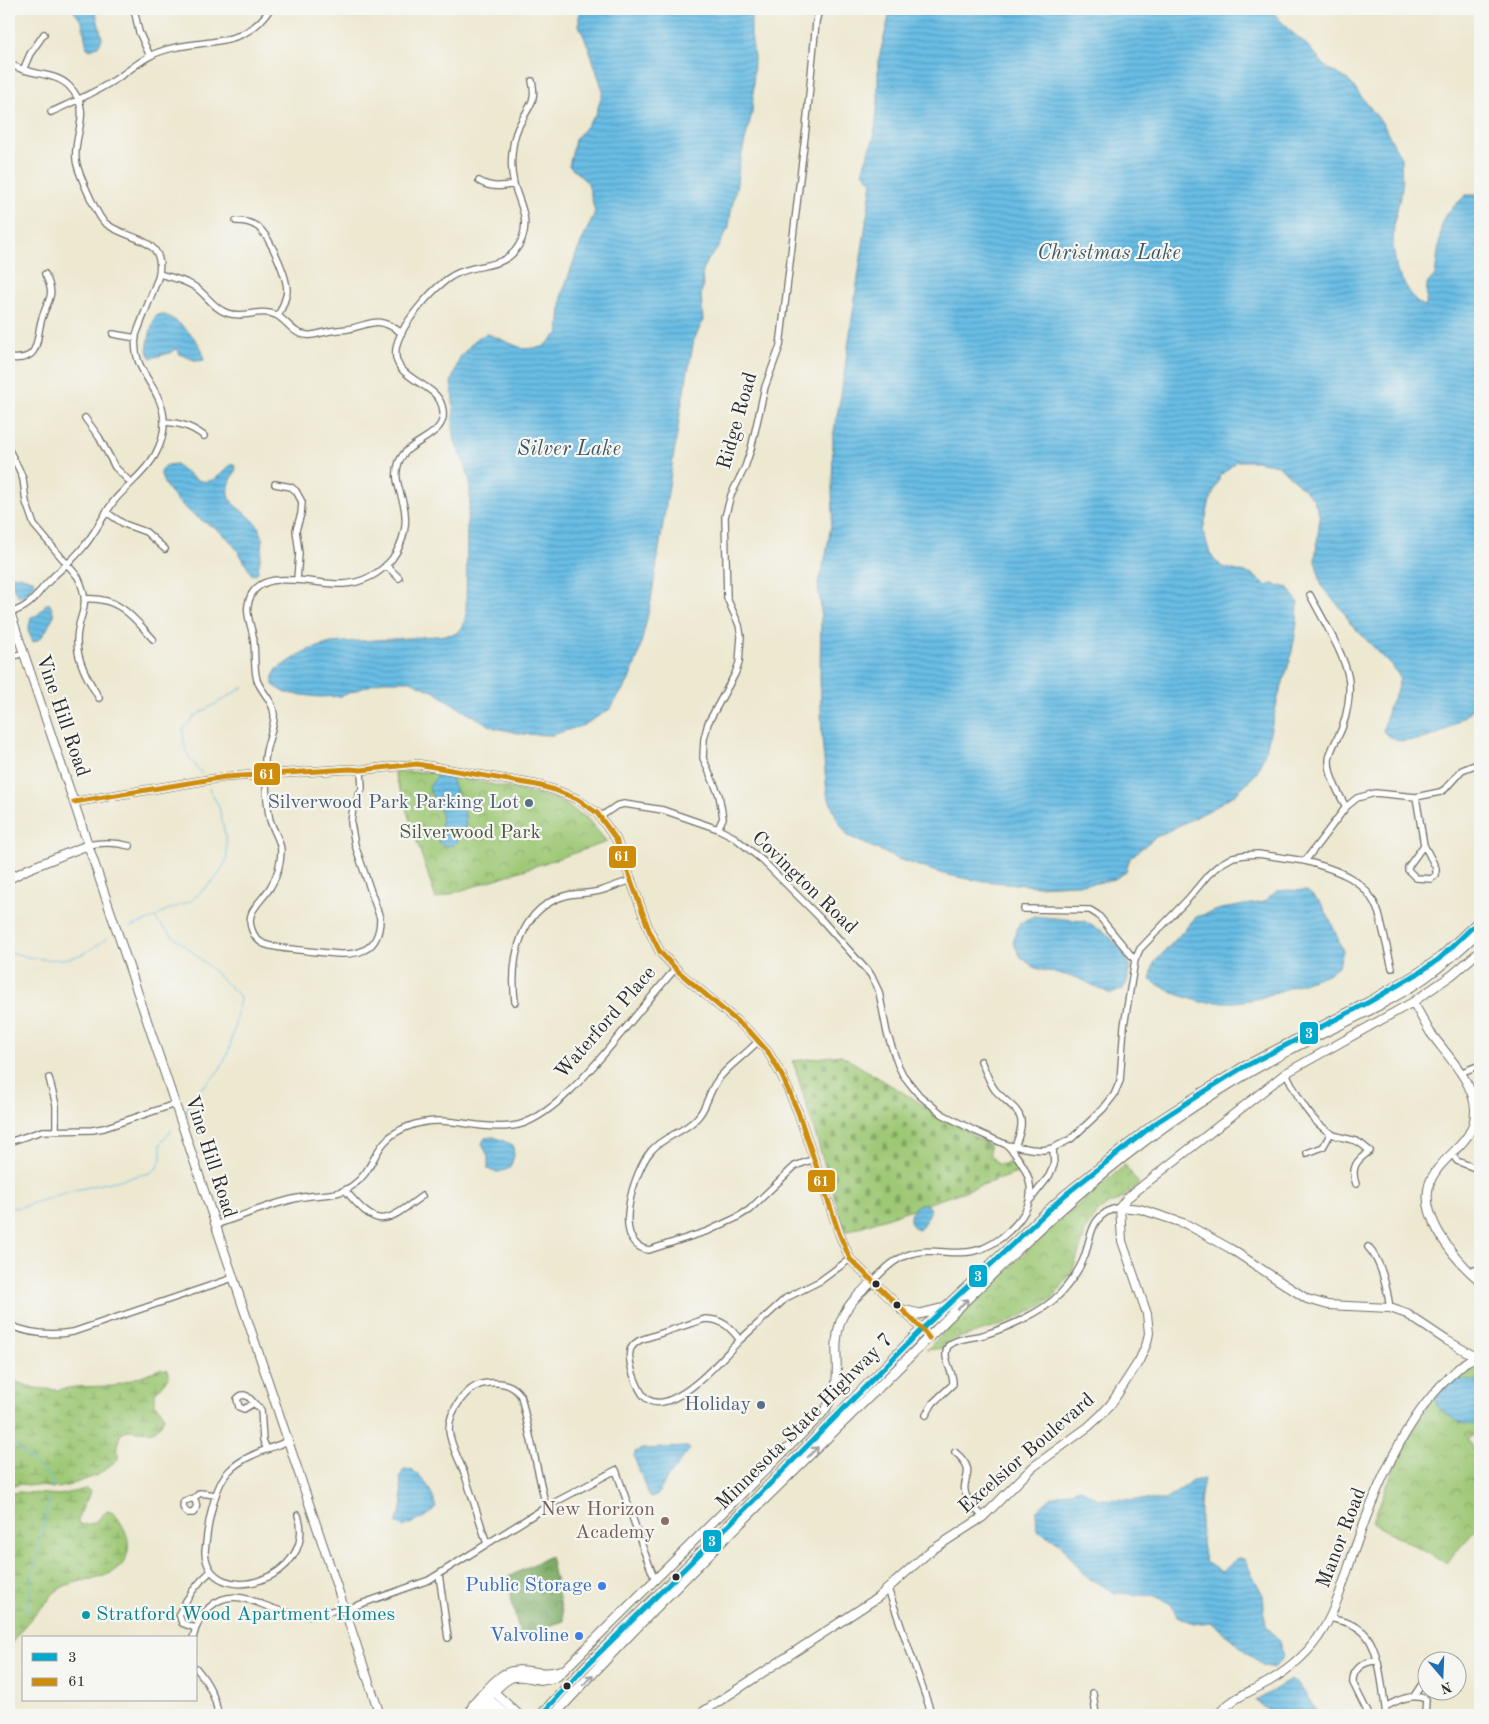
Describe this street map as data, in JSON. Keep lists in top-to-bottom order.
{
  "streets": {
    "main road": ["Minnesota State Highway 7"],
    "street": [
      "Ridge Road",
      "Vine Hill Road",
      "Covington Road",
      "Waterford Place",
      "Excelsior Boulevard",
      "Manor Road"
    ]
  },
  "crossings": [
    ["Ridge Road", "Covington Road"],
    ["Vine Hill Road", "Waterford Place"]
  ],
  "water": ["Christmas Lake", "Silver Lake"],
  "parks": ["Silverwood Park"],
  "places": [
    "Silverwood Park Parking Lot",
    "Holiday",
    "New Horizon Academy",
    "Public Storage",
    "Stratford Wood Apartment Homes",
    "Valvoline"
  ],
  "lines": ["transit line 61", "transit line 3"],
  "legend": ["3", "61"],
  "north": "bottom"
}
